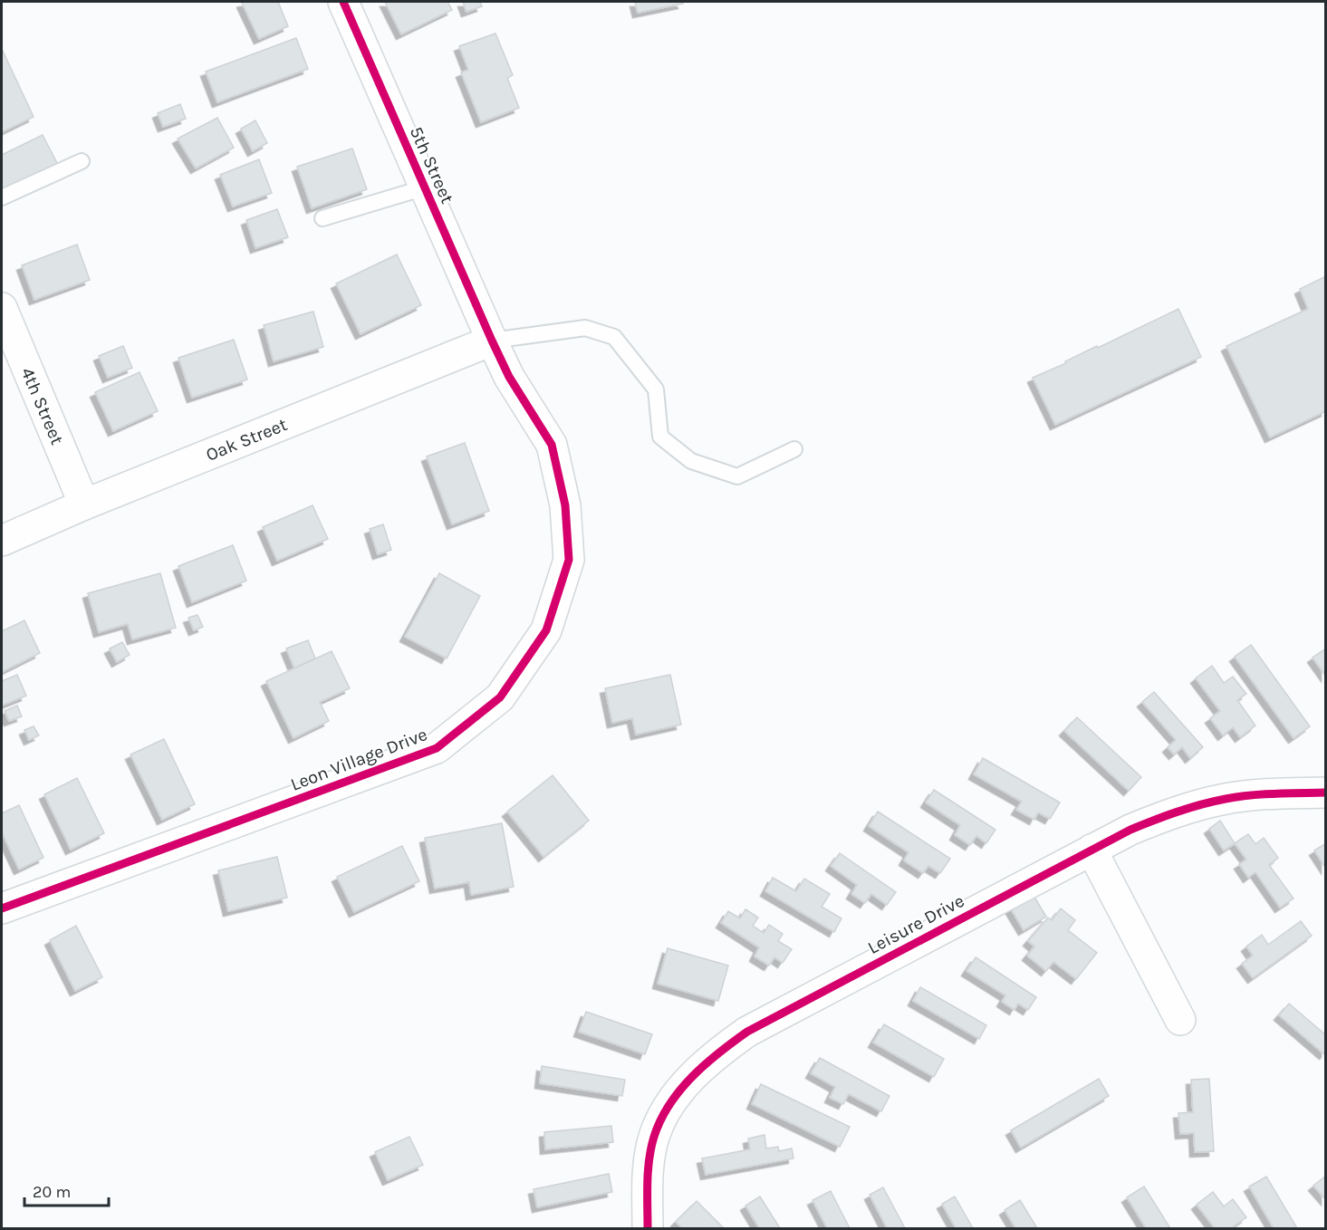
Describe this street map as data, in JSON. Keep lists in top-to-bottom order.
{
  "streets": {
    "street": [
      "5th Street",
      "4th Street",
      "Oak Street",
      "Leon Village Drive",
      "Leisure Drive"
    ]
  },
  "crossings": [
    ["5th Street", "Oak Street"],
    ["5th Street", "Leon Village Drive"],
    ["4th Street", "Oak Street"],
    ["Oak Street", "Leon Village Drive"]
  ],
  "scale_bar": "20 m"
}
